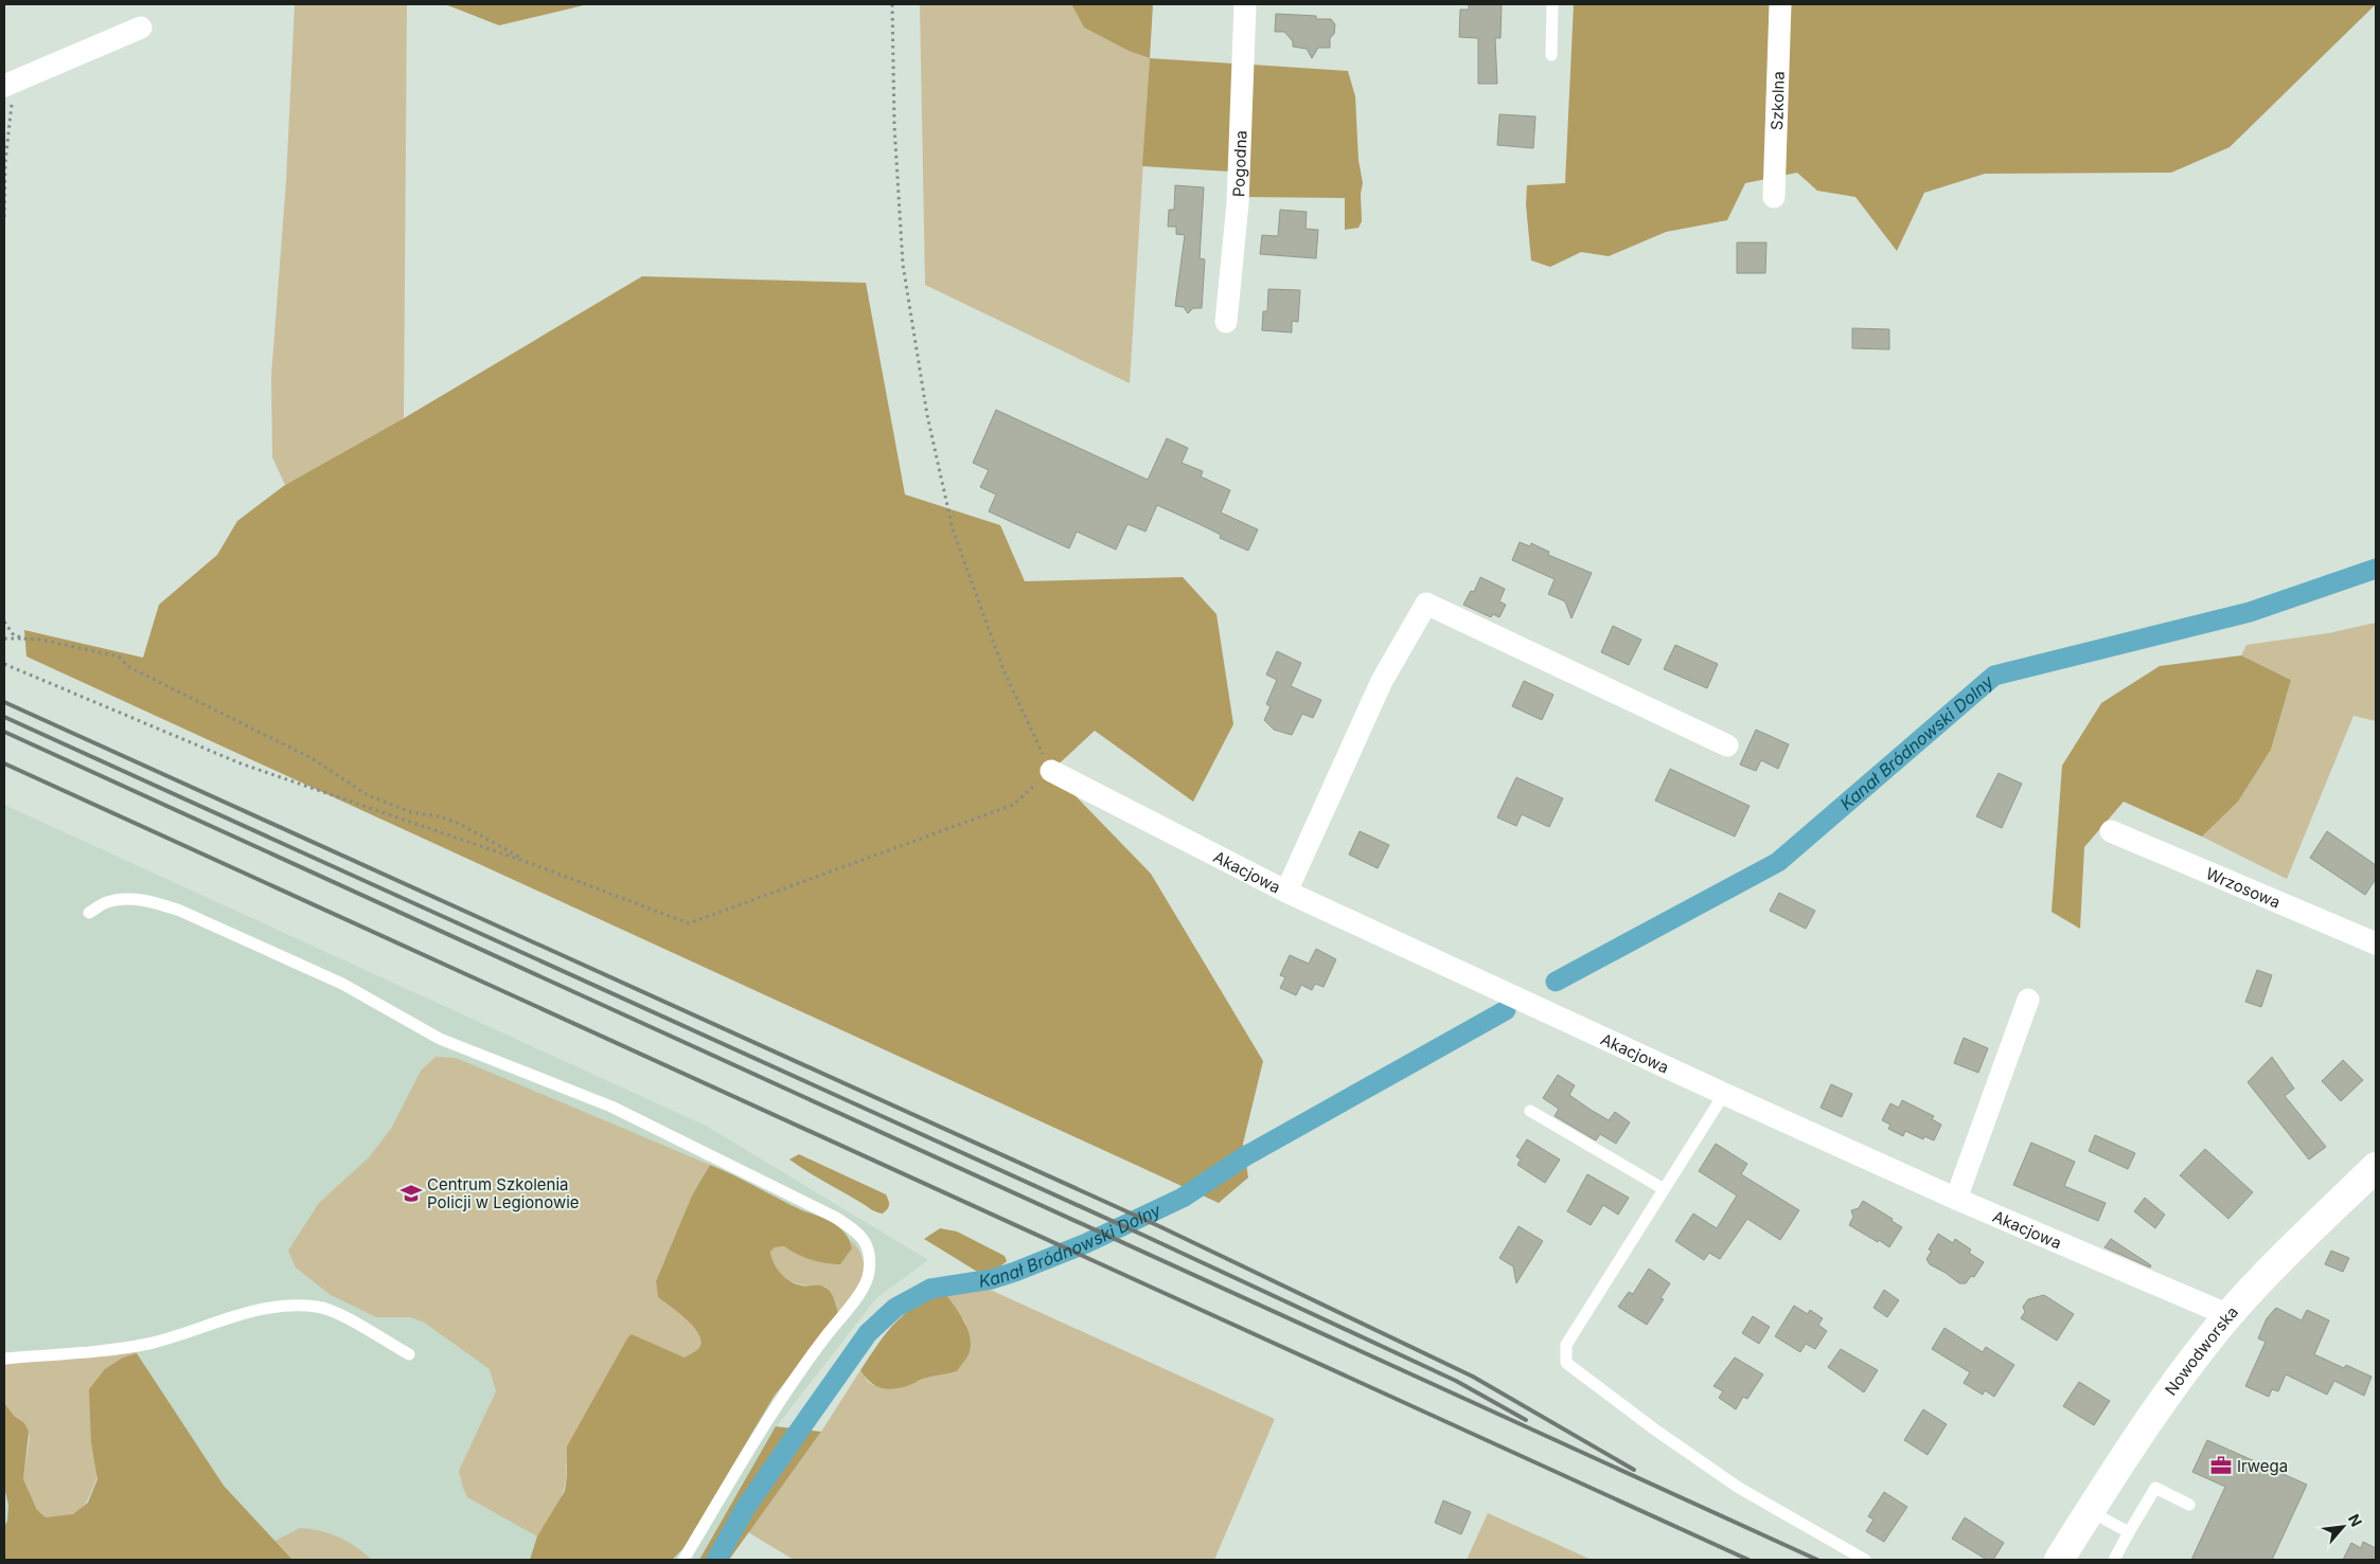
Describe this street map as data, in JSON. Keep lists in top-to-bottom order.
{
  "streets": {
    "main road": ["Nowodworska"],
    "street": [
      "Szkolna",
      "Pogodna",
      "Akacjowa",
      "Wrzosowa"
    ]
  },
  "crossings": [
    ["Akacjowa", "Nowodworska"]
  ],
  "water": ["Kanał Bródnowski Dolny"],
  "places": {
    "school or university": ["Centrum Szkolenia Policji w Legionowie"],
    "office": ["Irwega"]
  },
  "north": "top right"
}
